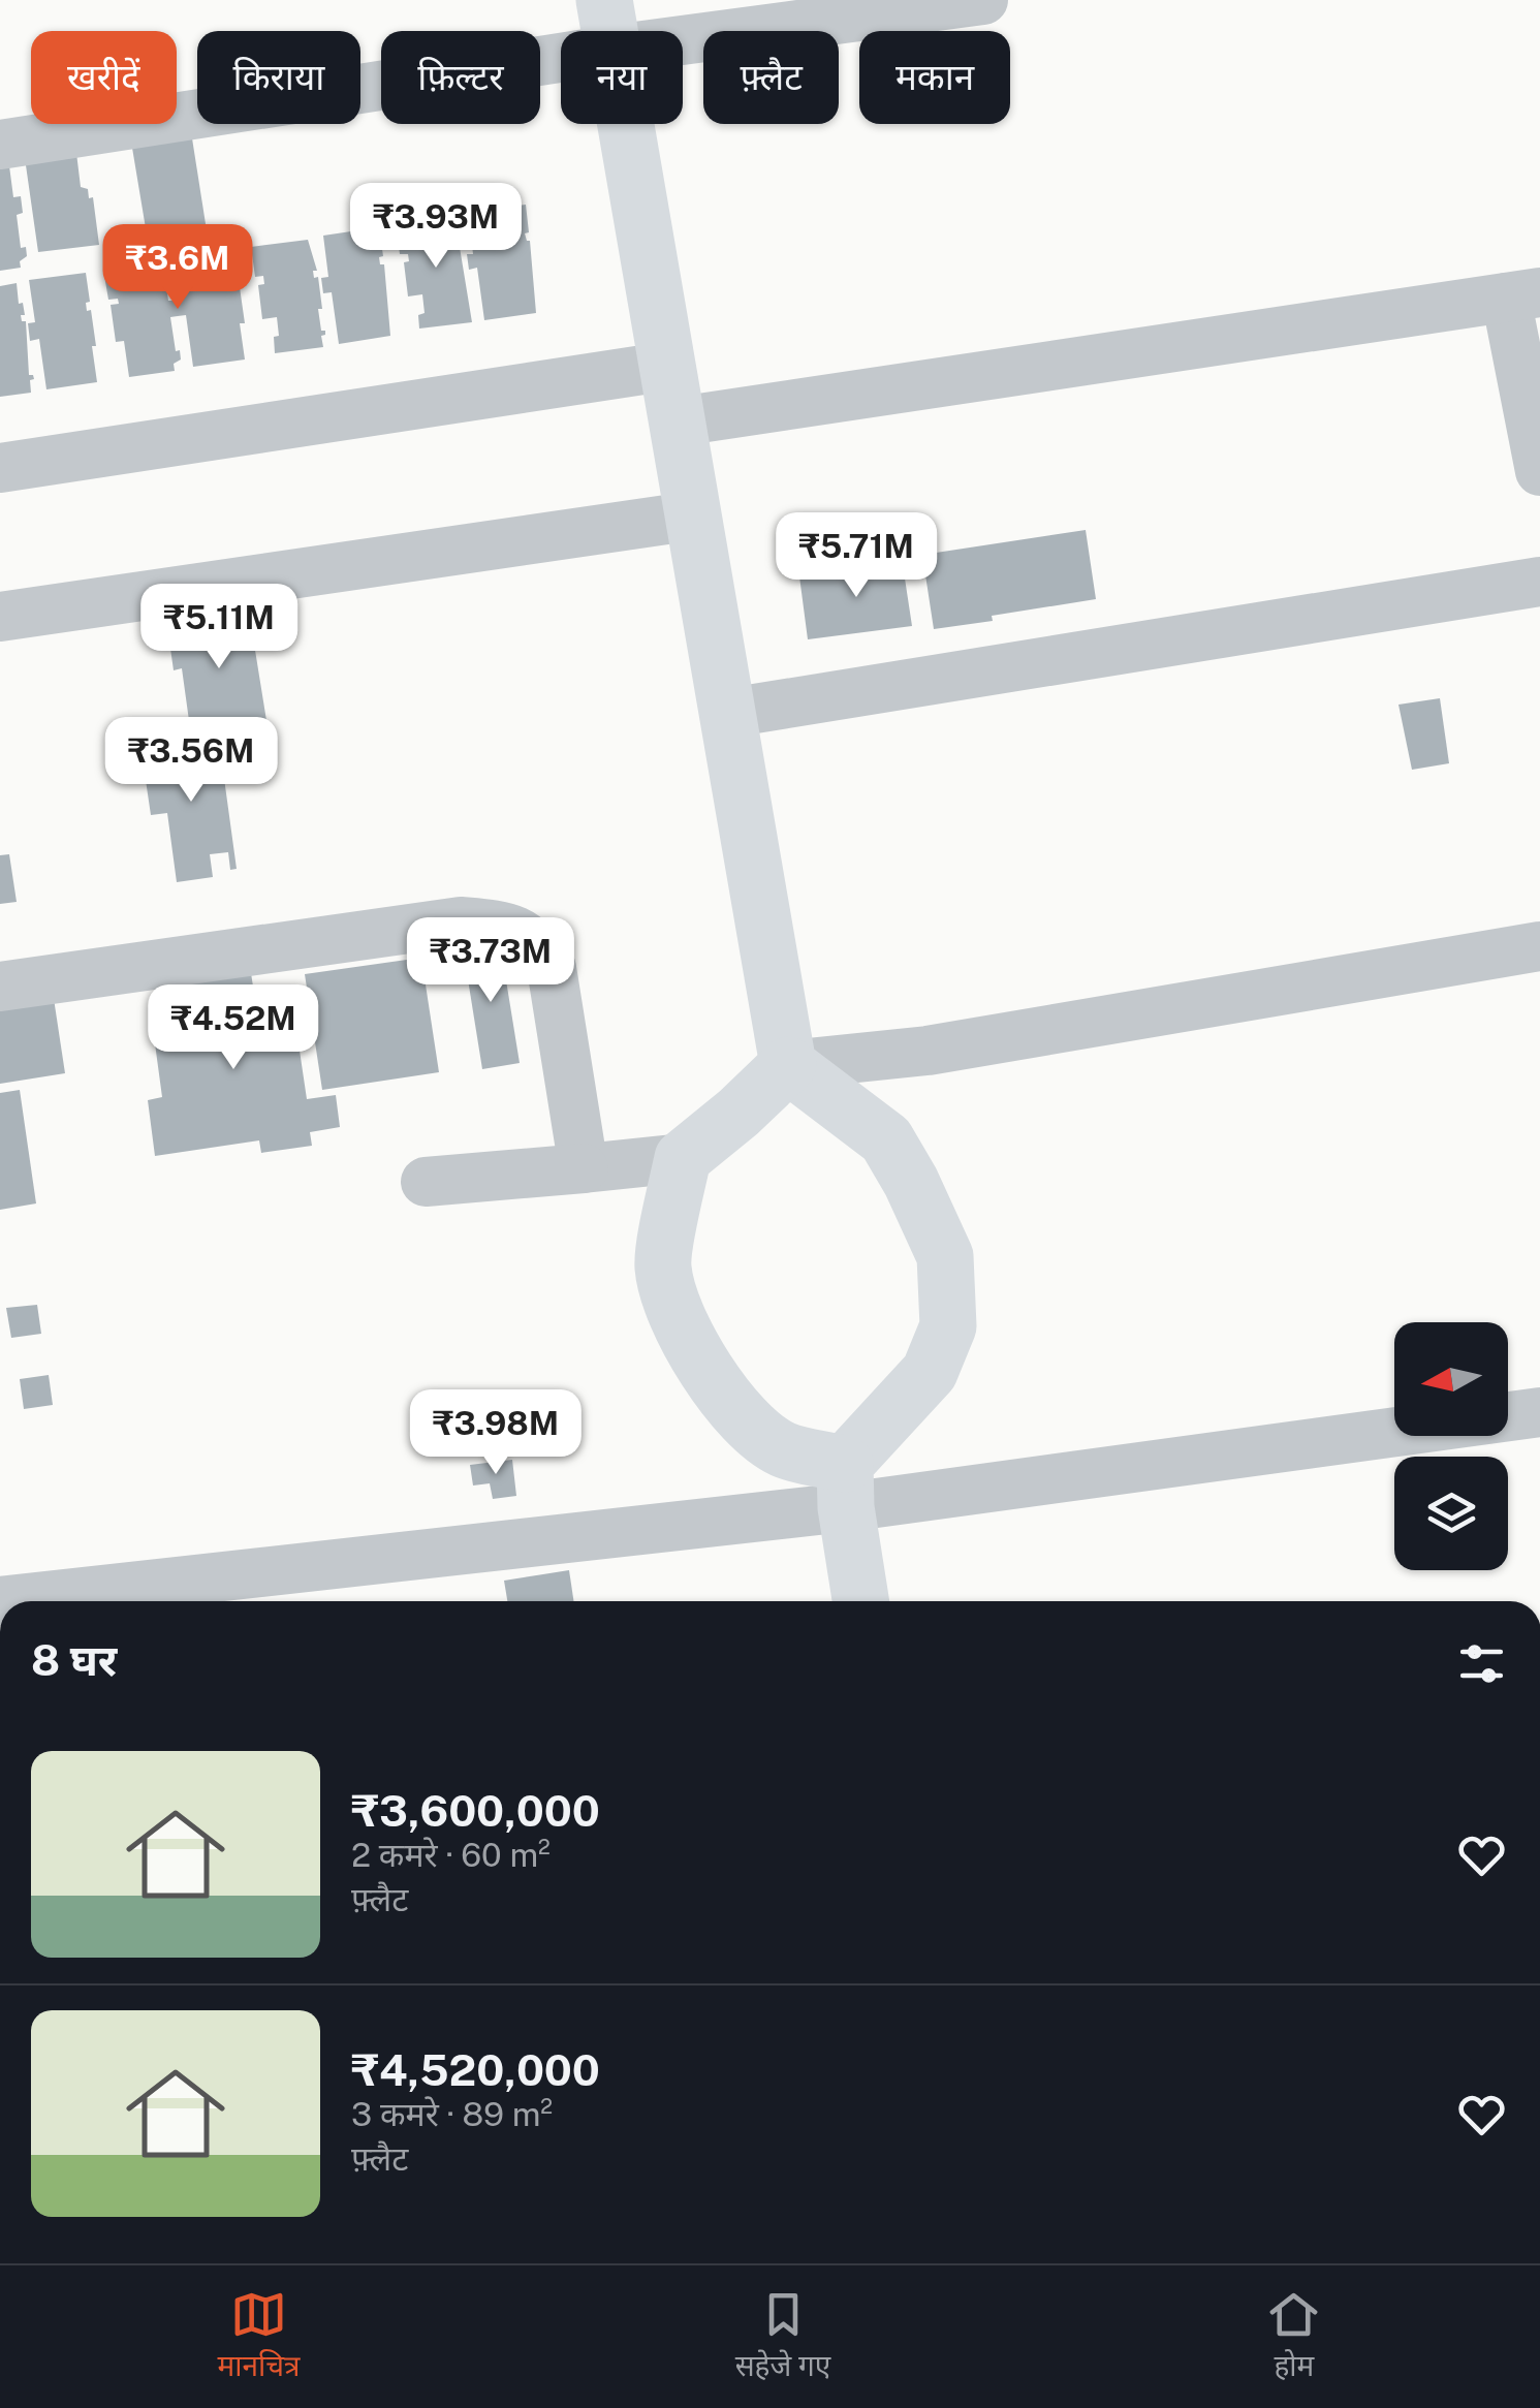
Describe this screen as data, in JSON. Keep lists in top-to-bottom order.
{
  "north": "left",
  "page": {
    "chip": [
      "खरीदें",
      "किराया",
      "फ़िल्टर",
      "नया",
      "फ़्लैट",
      "मकान"
    ],
    "price": [
      "₹3.93M",
      "₹3.6M",
      "₹5.71M",
      "₹5.11M",
      "₹3.56M",
      "₹3.73M",
      "₹4.52M",
      "₹3.98M"
    ],
    "heading": "8 घर",
    "list": [
      {
        "name": "₹3,600,000",
        "note": "2 कमरे · 60 m² · फ़्लैट"
      },
      {
        "name": "₹4,520,000",
        "note": "3 कमरे · 89 m² · फ़्लैट"
      }
    ],
    "tabs": ["मानचित्र", "सहेजे गए", "होम"]
  }
}
